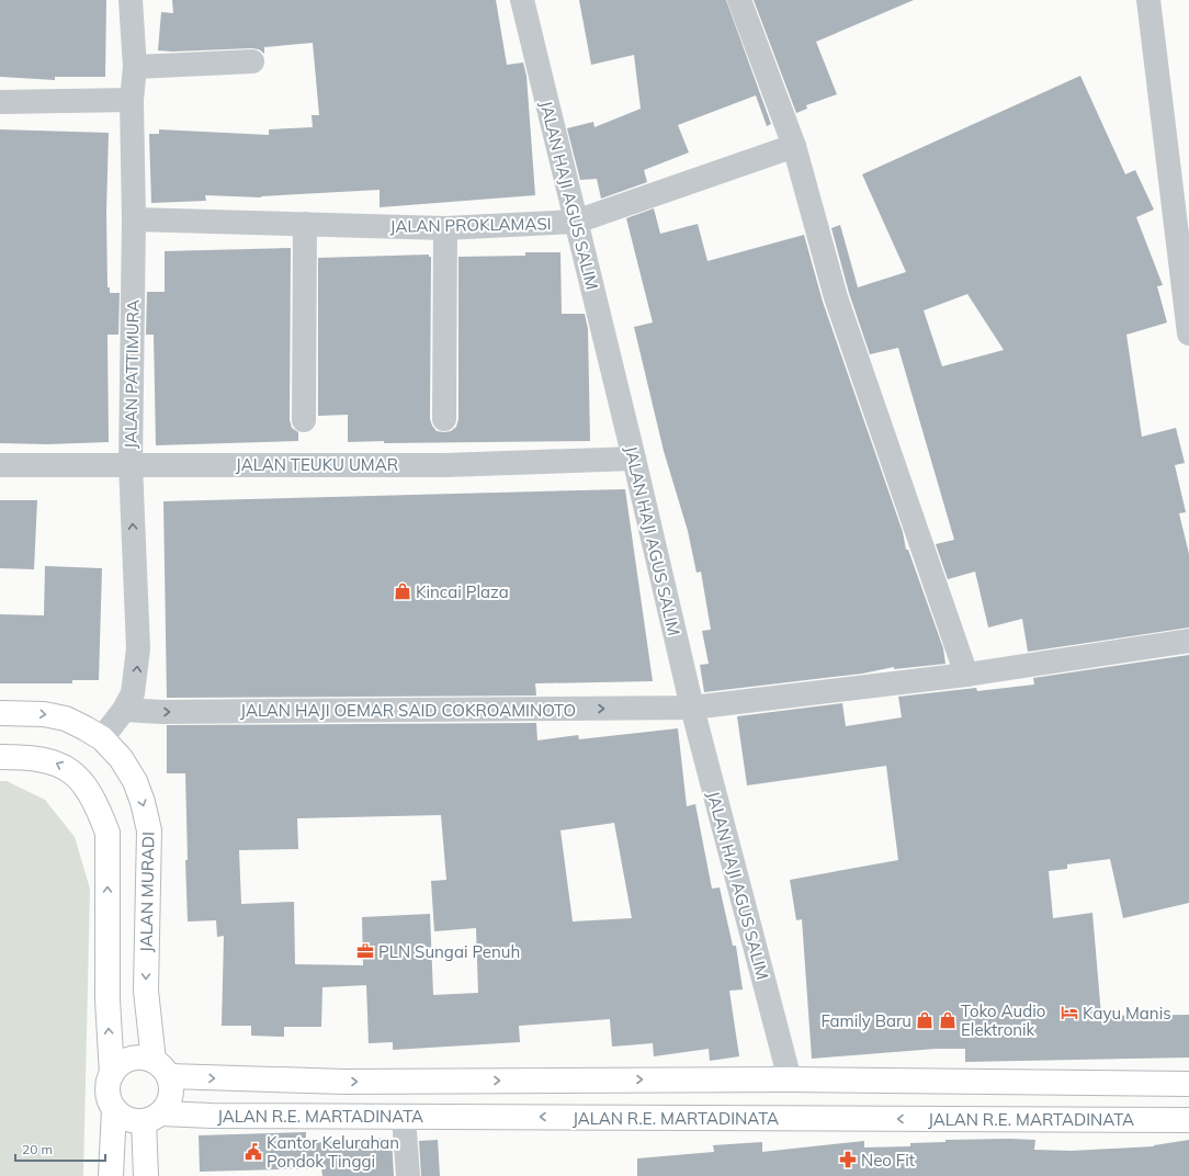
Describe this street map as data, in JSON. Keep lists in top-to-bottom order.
{
  "streets": {
    "highway": ["JALAN MURADI", "JALAN R.E. MARTADINATA"],
    "street": [
      "JALAN HAJI AGUS SALIM",
      "JALAN PROKLAMASI",
      "JALAN PATTIMURA",
      "JALAN TEUKU UMAR",
      "JALAN HAJI OEMAR SAID COKROAMINOTO"
    ]
  },
  "crossings": [
    ["JALAN HAJI AGUS SALIM", "JALAN PROKLAMASI"],
    ["JALAN HAJI AGUS SALIM", "JALAN TEUKU UMAR"],
    ["JALAN HAJI AGUS SALIM", "JALAN HAJI OEMAR SAID COKROAMINOTO"],
    ["JALAN HAJI AGUS SALIM", "JALAN R.E. MARTADINATA"],
    ["JALAN PROKLAMASI", "JALAN PATTIMURA"],
    ["JALAN PATTIMURA", "JALAN TEUKU UMAR"],
    ["JALAN PATTIMURA", "JALAN HAJI OEMAR SAID COKROAMINOTO"],
    ["JALAN PATTIMURA", "JALAN MURADI"],
    ["JALAN MURADI", "JALAN R.E. MARTADINATA"]
  ],
  "one_way": ["JALAN HAJI OEMAR SAID COKROAMINOTO", "JALAN MURADI"],
  "places": {
    "shop": ["Kincai Plaza", "Family Baru", "Toko Audio Elektronik"],
    "office": ["PLN Sungai Penuh"],
    "hotel": ["Kayu Manis"],
    "public building": ["Kantor Kelurahan Pondok Tinggi"],
    "pharmacy": ["Neo Fit"]
  },
  "scale_bar": "20 m"
}
